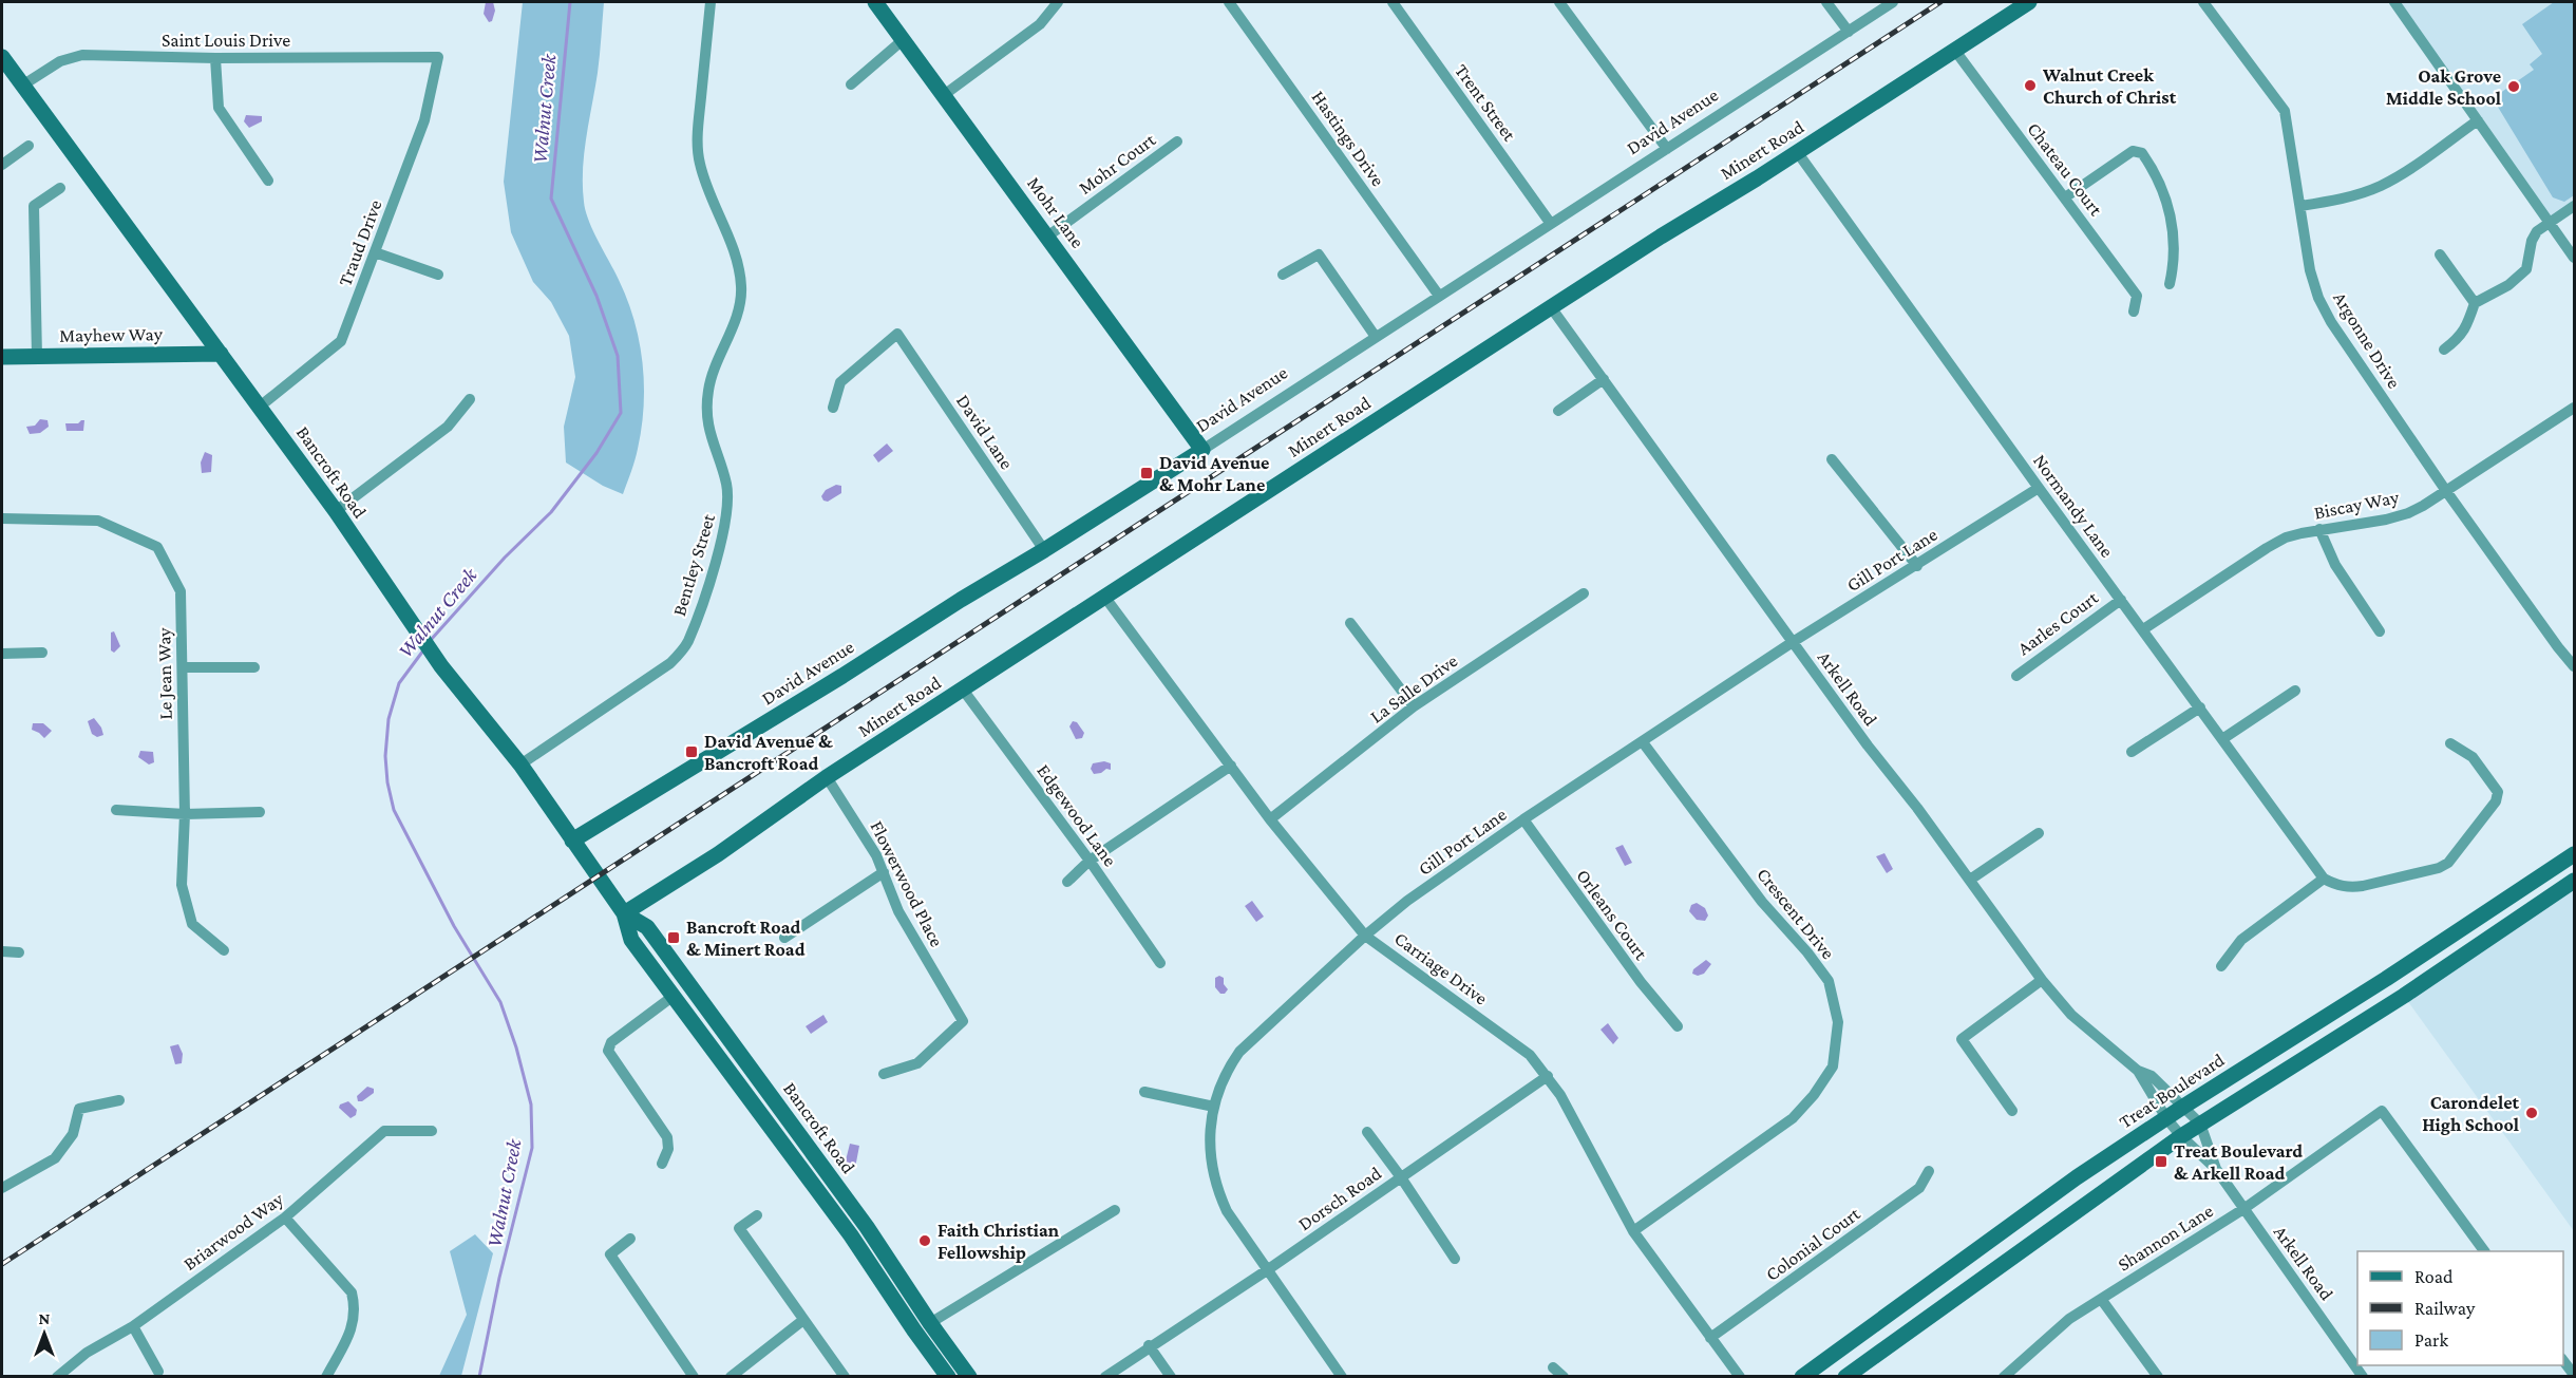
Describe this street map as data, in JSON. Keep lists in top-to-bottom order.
{
  "streets": {
    "street": [
      "Saint Louis Drive",
      "Trent Street",
      "David Avenue",
      "Hastings Drive",
      "Minert Road",
      "Mohr Court",
      "Chateau Court",
      "Mohr Lane",
      "Traud Drive",
      "Mayhew Way",
      "Argonne Drive",
      "David Lane",
      "Bancroft Road",
      "Biscay Way",
      "Normandy Lane",
      "Gill Port Lane",
      "Bentley Street",
      "Aarles Court",
      "Le Jean Way",
      "La Salle Drive",
      "Arkell Road",
      "Edgewood Lane",
      "Flowerwood Place",
      "Crescent Drive",
      "Orleans Court",
      "Carriage Drive",
      "Treat Boulevard",
      "Dorsch Road",
      "Briarwood Way",
      "Shannon Lane",
      "Colonial Court"
    ]
  },
  "crossings": [
    ["Saint Louis Drive", "Traud Drive"],
    ["Saint Louis Drive", "Bancroft Road"],
    ["Trent Street", "David Avenue"],
    ["David Avenue", "Hastings Drive"],
    ["David Avenue", "Mohr Lane"],
    ["David Avenue", "David Lane"],
    ["David Avenue", "Bancroft Road"],
    ["Minert Road", "Chateau Court"],
    ["Minert Road", "Bancroft Road"],
    ["Minert Road", "Normandy Lane"],
    ["Minert Road", "Arkell Road"],
    ["Minert Road", "Edgewood Lane"],
    ["Minert Road", "Flowerwood Place"],
    ["Minert Road", "Carriage Drive"],
    ["Mohr Court", "Mohr Lane"],
    ["Traud Drive", "Bancroft Road"],
    ["Mayhew Way", "Bancroft Road"],
    ["Argonne Drive", "Biscay Way"],
    ["Bancroft Road", "Bentley Street"],
    ["Biscay Way", "Normandy Lane"],
    ["Normandy Lane", "Gill Port Lane"],
    ["Normandy Lane", "Aarles Court"],
    ["Gill Port Lane", "Arkell Road"],
    ["Gill Port Lane", "Crescent Drive"],
    ["Gill Port Lane", "Orleans Court"],
    ["Gill Port Lane", "Carriage Drive"],
    ["Gill Port Lane", "Dorsch Road"],
    ["La Salle Drive", "Carriage Drive"],
    ["Arkell Road", "Treat Boulevard"],
    ["Arkell Road", "Shannon Lane"],
    ["Crescent Drive", "Carriage Drive"],
    ["Carriage Drive", "Dorsch Road"],
    ["Carriage Drive", "Colonial Court"]
  ],
  "water": ["Walnut Creek"],
  "places": {
    "other": [
      "Walnut Creek Church of Christ",
      "Oak Grove Middle School",
      "Carondelet High School",
      "Faith Christian Fellowship"
    ],
    "transit": [
      "David Avenue & Mohr Lane",
      "David Avenue & Bancroft Road",
      "Bancroft Road & Minert Road",
      "Treat Boulevard & Arkell Road"
    ]
  },
  "legend": ["Road", "Railway", "Park"],
  "north": "top"
}
